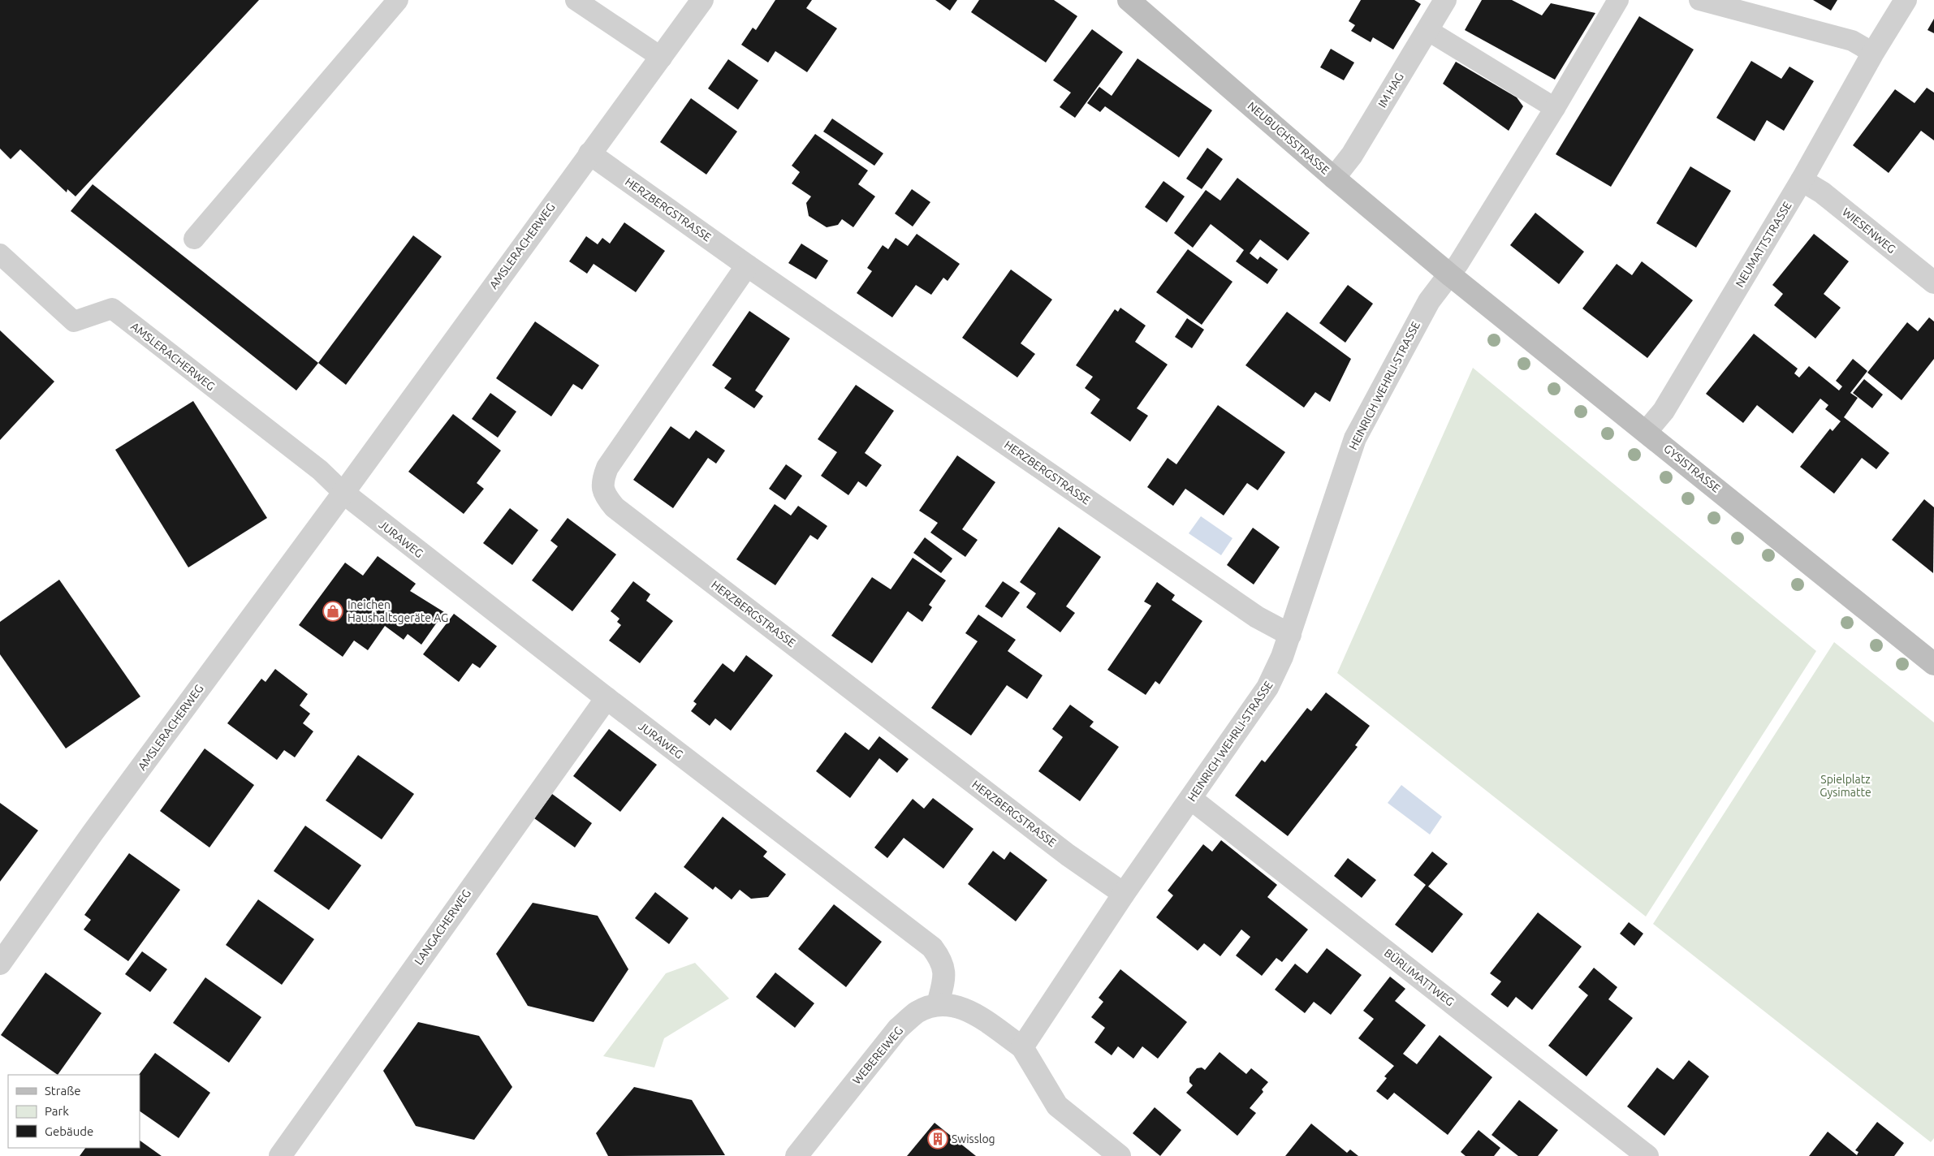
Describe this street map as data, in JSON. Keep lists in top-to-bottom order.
{
  "streets": {
    "street": [
      "IM HAG",
      "NEUBUCHSSTRASSE",
      "HERZBERGSTRASSE",
      "WIESENWEG",
      "NEUMATTSTRASSE",
      "AMSLERACHERWEG",
      "HEINRICH WEHRLI-STRASSE",
      "GYSISTRASSE",
      "JURAWEG",
      "LANGACHERWEG",
      "BÜRLIMATTWEG",
      "WEBEREIWEG"
    ]
  },
  "crossings": [
    ["IM HAG", "NEUBUCHSSTRASSE"],
    ["NEUBUCHSSTRASSE", "HEINRICH WEHRLI-STRASSE"],
    ["NEUBUCHSSTRASSE", "GYSISTRASSE"],
    ["HERZBERGSTRASSE", "AMSLERACHERWEG"],
    ["HERZBERGSTRASSE", "HEINRICH WEHRLI-STRASSE"],
    ["WIESENWEG", "NEUMATTSTRASSE"],
    ["NEUMATTSTRASSE", "GYSISTRASSE"],
    ["AMSLERACHERWEG", "JURAWEG"],
    ["HEINRICH WEHRLI-STRASSE", "GYSISTRASSE"],
    ["HEINRICH WEHRLI-STRASSE", "BÜRLIMATTWEG"],
    ["HEINRICH WEHRLI-STRASSE", "WEBEREIWEG"],
    ["JURAWEG", "LANGACHERWEG"],
    ["JURAWEG", "WEBEREIWEG"]
  ],
  "parks": ["Spielplatz Gysimatte"],
  "places": {
    "shop": ["Ineichen Haushaltsgeräte AG"],
    "building": ["Swisslog"]
  },
  "legend": ["Straße", "Park", "Gebäude"]
}
